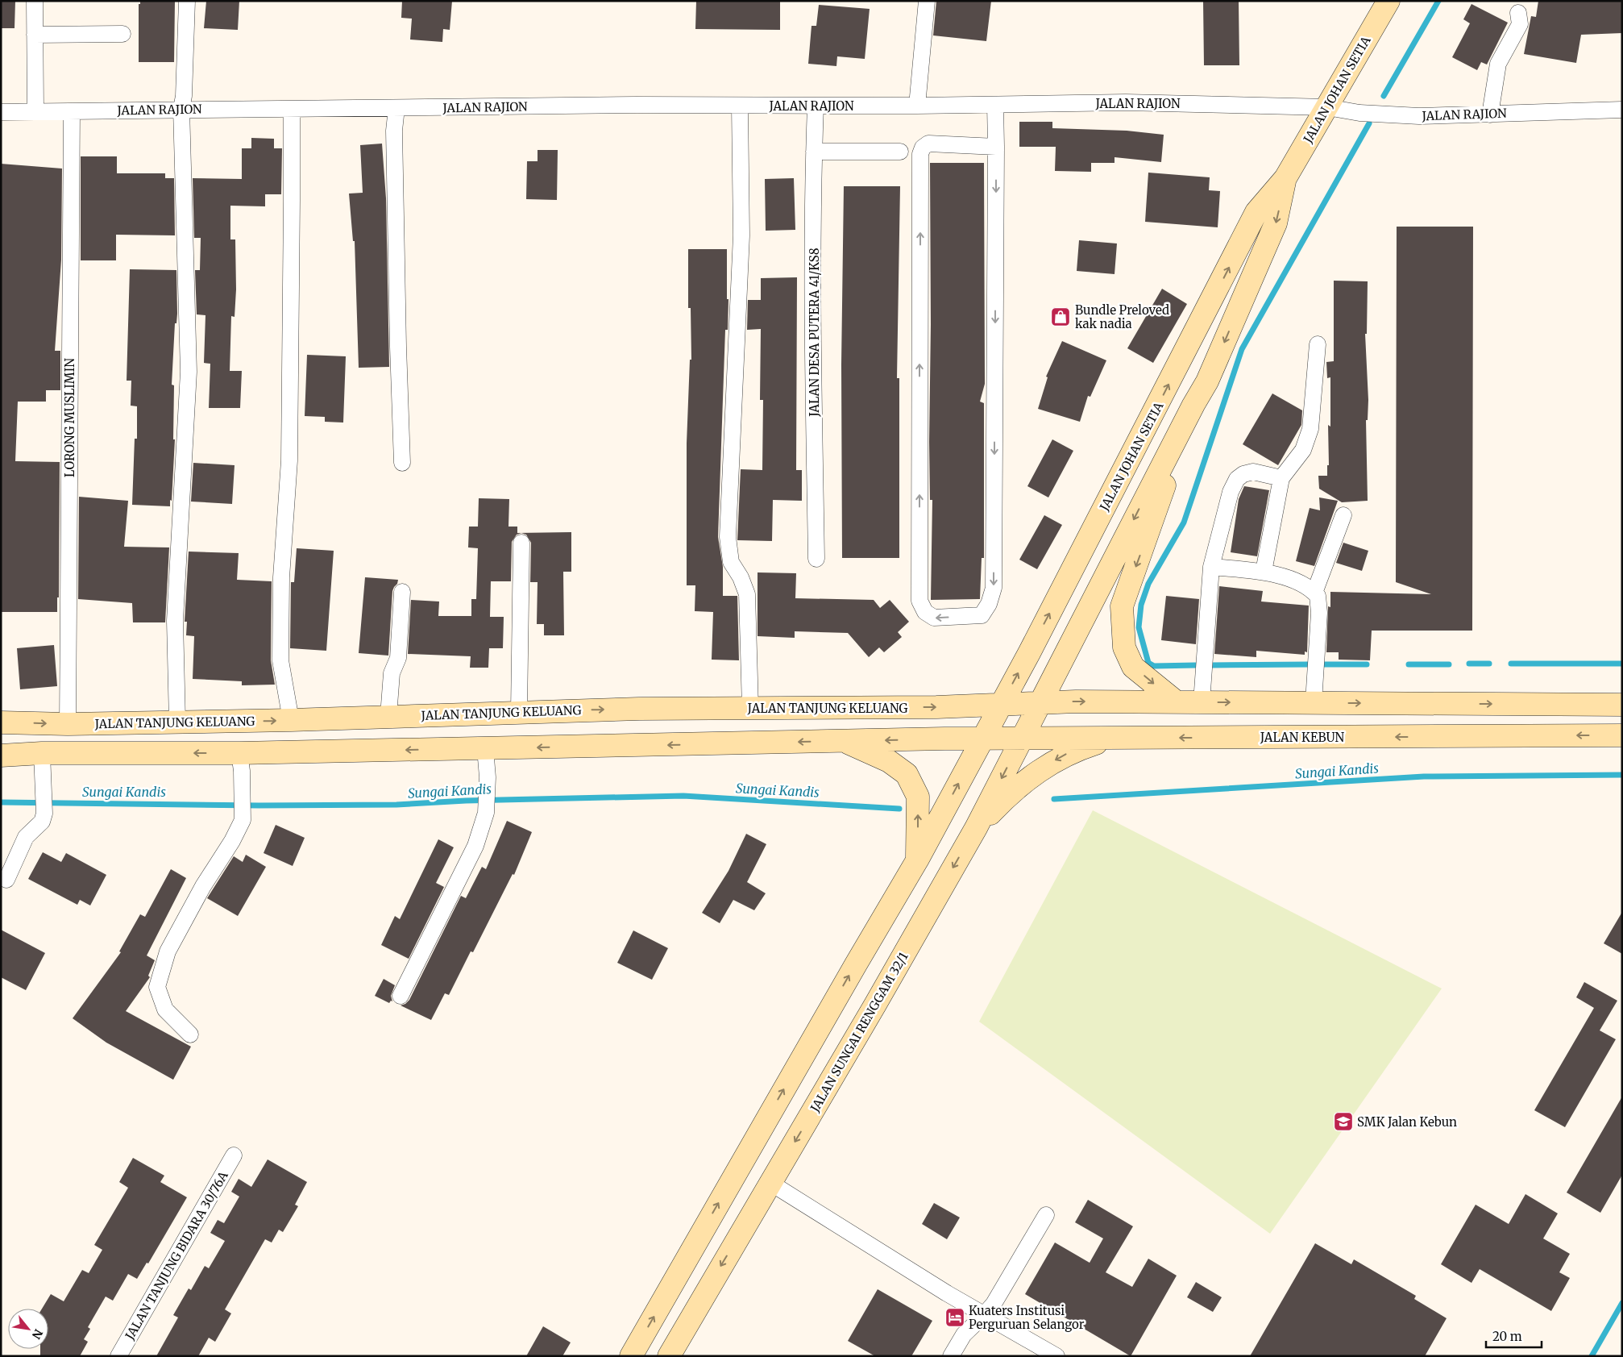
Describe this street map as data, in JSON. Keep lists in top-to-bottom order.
{
  "streets": {
    "main road": [
      "JALAN JOHAN SETIA",
      "JALAN TANJUNG KELUANG",
      "JALAN KEBUN",
      "JALAN SUNGAI RENGGAM 32/1"
    ],
    "street": [
      "JALAN RAJION",
      "JALAN DESA PUTERA 41/KS8",
      "LORONG MUSLIMIN",
      "JALAN TANJUNG BIDARA 30/76A"
    ]
  },
  "crossings": [
    ["JALAN JOHAN SETIA", "JALAN RAJION"],
    ["JALAN JOHAN SETIA", "JALAN TANJUNG KELUANG"],
    ["JALAN JOHAN SETIA", "JALAN KEBUN"],
    ["JALAN JOHAN SETIA", "JALAN SUNGAI RENGGAM 32/1"],
    ["JALAN RAJION", "JALAN DESA PUTERA 41/KS8"],
    ["JALAN RAJION", "LORONG MUSLIMIN"],
    ["LORONG MUSLIMIN", "JALAN TANJUNG KELUANG"],
    ["JALAN KEBUN", "JALAN SUNGAI RENGGAM 32/1"]
  ],
  "water": ["Sungai Kandis"],
  "places": {
    "shop": ["Bundle Preloved kak nadia"],
    "school or university": ["SMK Jalan Kebun"],
    "hotel": ["Kuaters Institusi Perguruan Selangor"]
  },
  "scale_bar": "20 m",
  "north": "bottom right"
}
